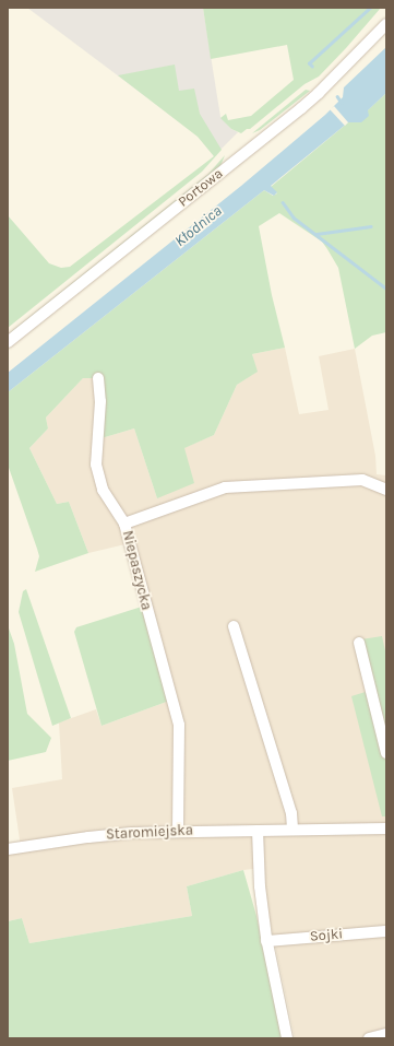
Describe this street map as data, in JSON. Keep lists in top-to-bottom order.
{
  "streets": {
    "street": [
      "Portowa",
      "Niepaszycka",
      "Staromiejska",
      "Sojki"
    ]
  },
  "crossings": [
    ["Niepaszycka", "Staromiejska"]
  ],
  "water": ["Kłodnica"]
}
